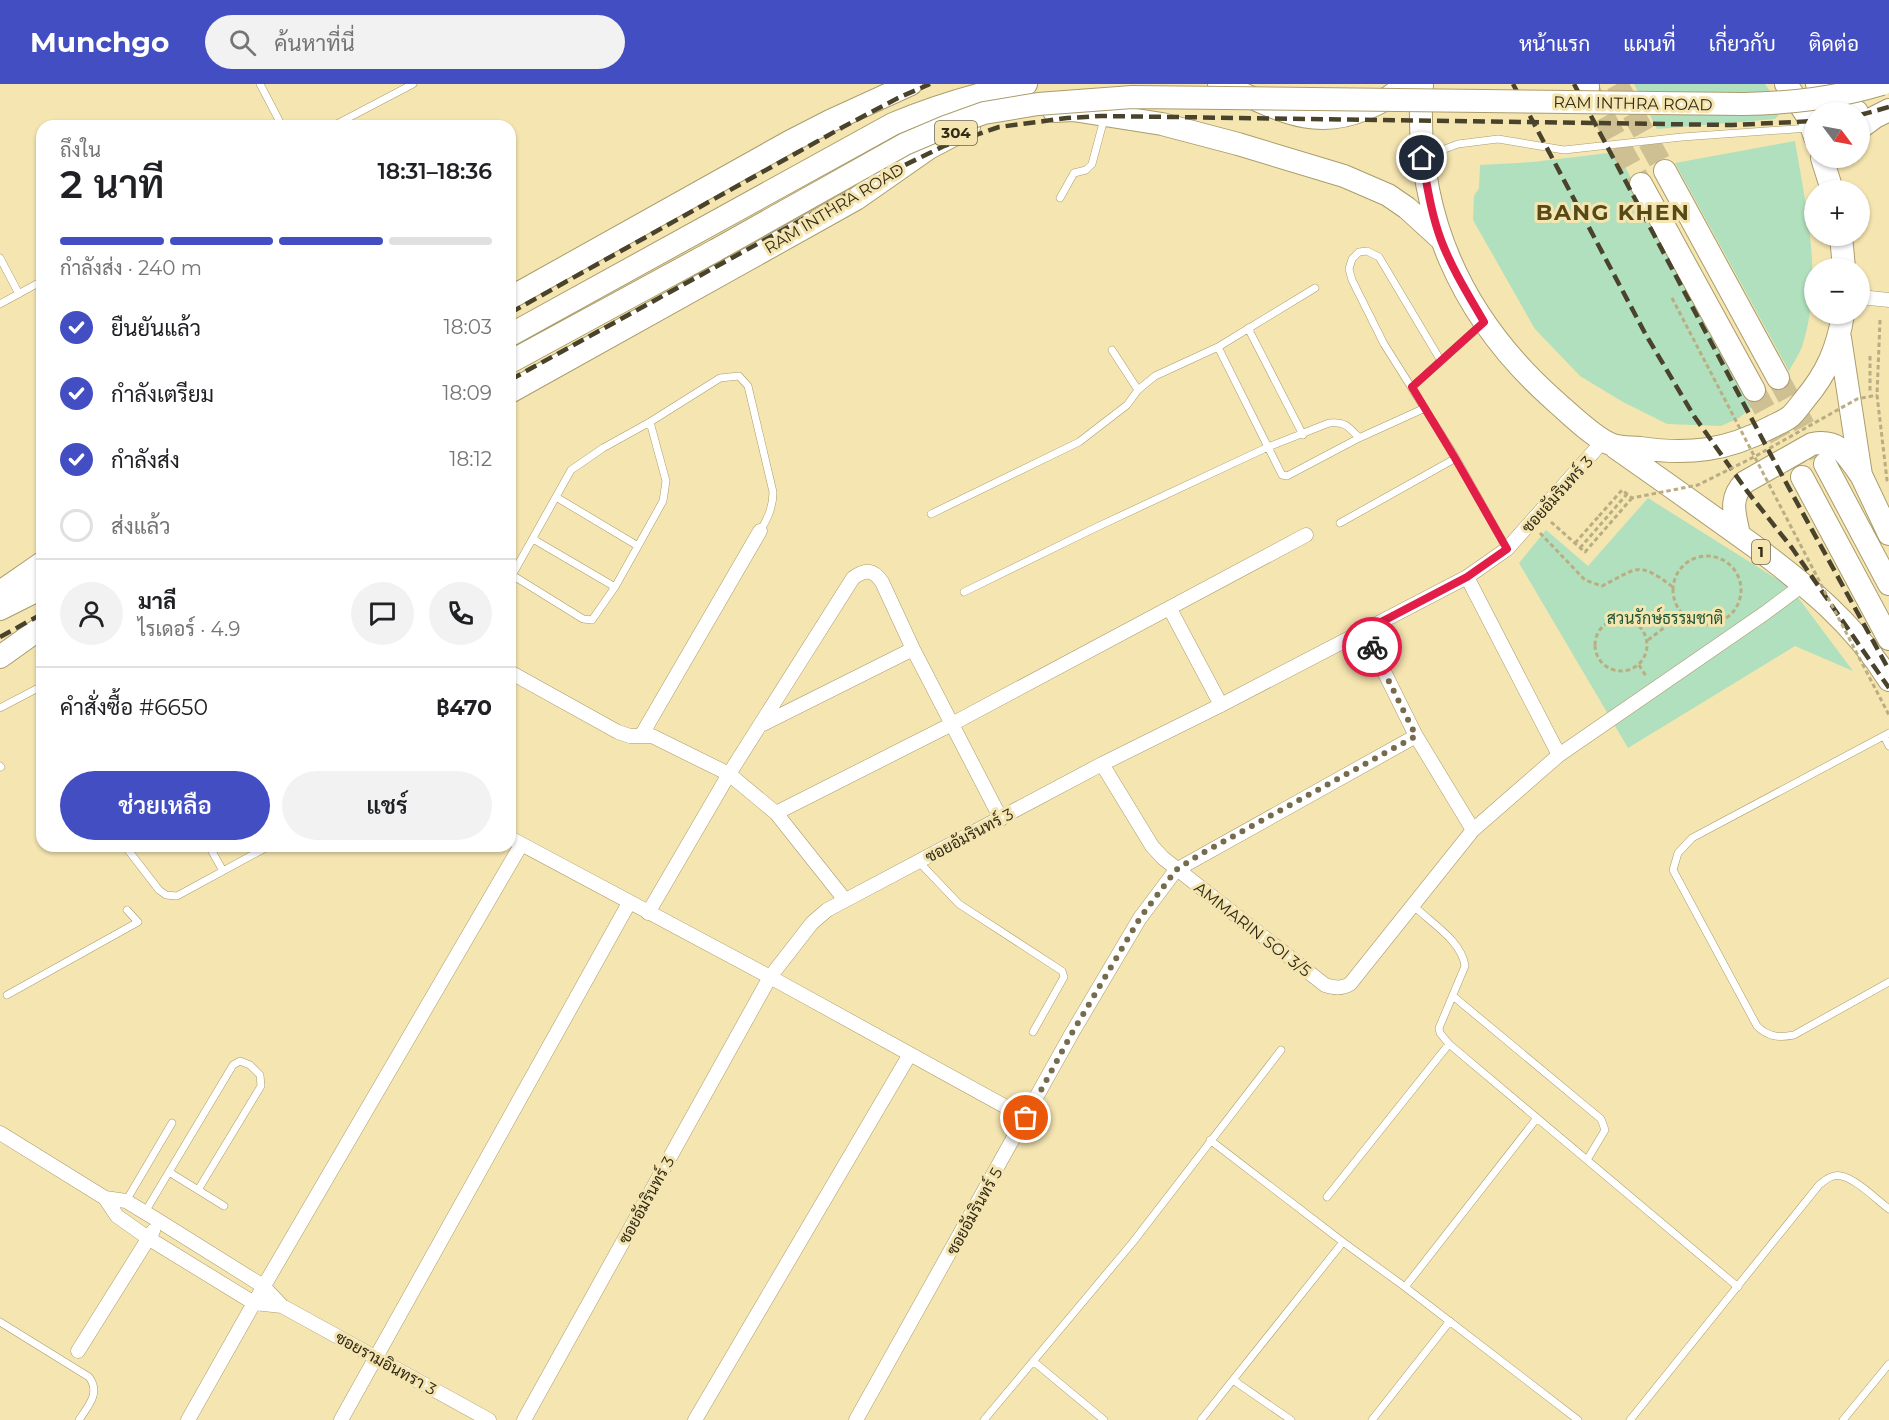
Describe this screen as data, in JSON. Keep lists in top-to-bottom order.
{
  "streets": {
    "main road": ["RAM INTHRA ROAD", "304", "1"],
    "street": [
      "ซอยอัมรินทร์ 3",
      "AMMARIN SOI 3/5",
      "ซอยอัมรินทร์ 5",
      "ซอยรามอินทรา 3"
    ]
  },
  "crossings": [
    ["ซอยอัมรินทร์ 3", "1"],
    ["ซอยอัมรินทร์ 3", "AMMARIN SOI 3/5"],
    ["AMMARIN SOI 3/5", "ซอยอัมรินทร์ 5"]
  ],
  "districts": ["BANG KHEN"],
  "parks": ["สวนรักษ์ธรรมชาติ"],
  "north": "bottom right",
  "page": {
    "header": "Munchgo",
    "search": "ค้นหาที่นี่",
    "nav": [
      "หน้าแรก",
      "แผนที่",
      "เกี่ยวกับ",
      "ติดต่อ"
    ],
    "map_buttons": ["+", "−"],
    "heading": ["2 นาที", "ถึงใน", "18:31–18:36"],
    "panel": [
      "มาลี",
      "ไรเดอร์ · 4.9",
      "คำสั่งซื้อ #6650",
      "฿470"
    ],
    "bar": "กำลังส่ง · 240 m",
    "list": [
      ["ยืนยันแล้ว", "18:03"],
      ["กำลังเตรียม", "18:09"],
      ["กำลังส่ง", "18:12"],
      "ส่งแล้ว"
    ],
    "buttons": ["ช่วยเหลือ", "แชร์"]
  }
}
